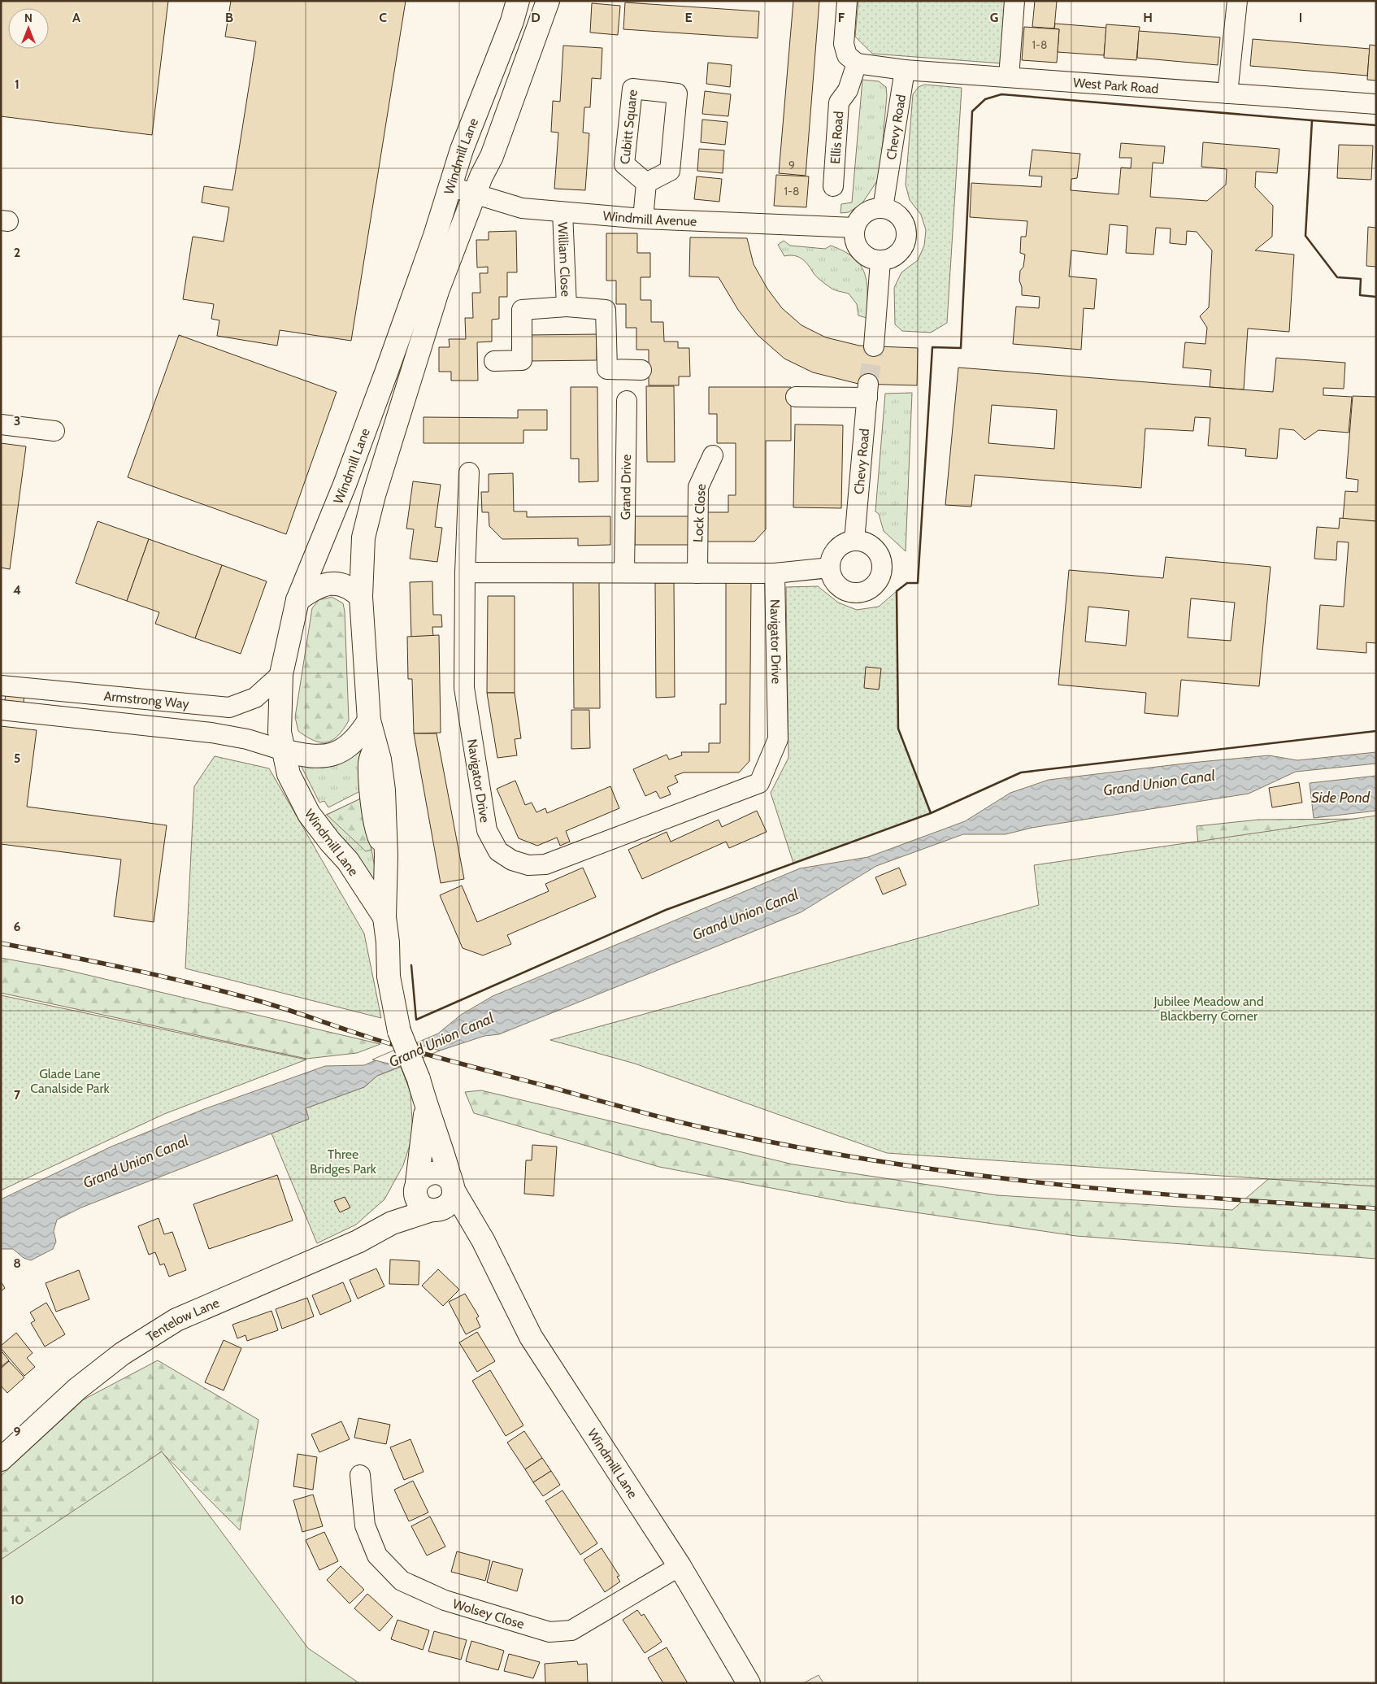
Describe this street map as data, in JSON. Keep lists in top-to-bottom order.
{
  "streets": {
    "main road": ["Windmill Lane", "Tentelow Lane"],
    "street": [
      "West Park Road",
      "Chevy Road",
      "Cubitt Square",
      "Ellis Road",
      "Windmill Avenue",
      "William Close",
      "Grand Drive",
      "Lock Close",
      "Navigator Drive",
      "Armstrong Way",
      "Wolsey Close"
    ]
  },
  "crossings": [
    ["West Park Road", "Chevy Road"],
    ["West Park Road", "Ellis Road"],
    ["Chevy Road", "Windmill Avenue"],
    ["Cubitt Square", "Windmill Avenue"],
    ["Windmill Lane", "Windmill Avenue"],
    ["Windmill Lane", "Armstrong Way"],
    ["Windmill Lane", "Tentelow Lane"],
    ["Windmill Lane", "Wolsey Close"],
    ["Windmill Avenue", "William Close"]
  ],
  "water": ["Grand Union Canal", "Side Pond"],
  "parks": ["Jubilee Meadow and Blackberry Corner", "Glade Lane Canalside Park", "Three Bridges Park"],
  "house_numbers": ["1-8", "9", "1-8"],
  "north": "top",
  "grid": {
    "columns": [
      "A",
      "B",
      "C",
      "D",
      "E",
      "F",
      "G",
      "H",
      "I"
    ],
    "rows": [
      "1",
      "2",
      "3",
      "4",
      "5",
      "6",
      "7",
      "8",
      "9",
      "10"
    ]
  }
}
